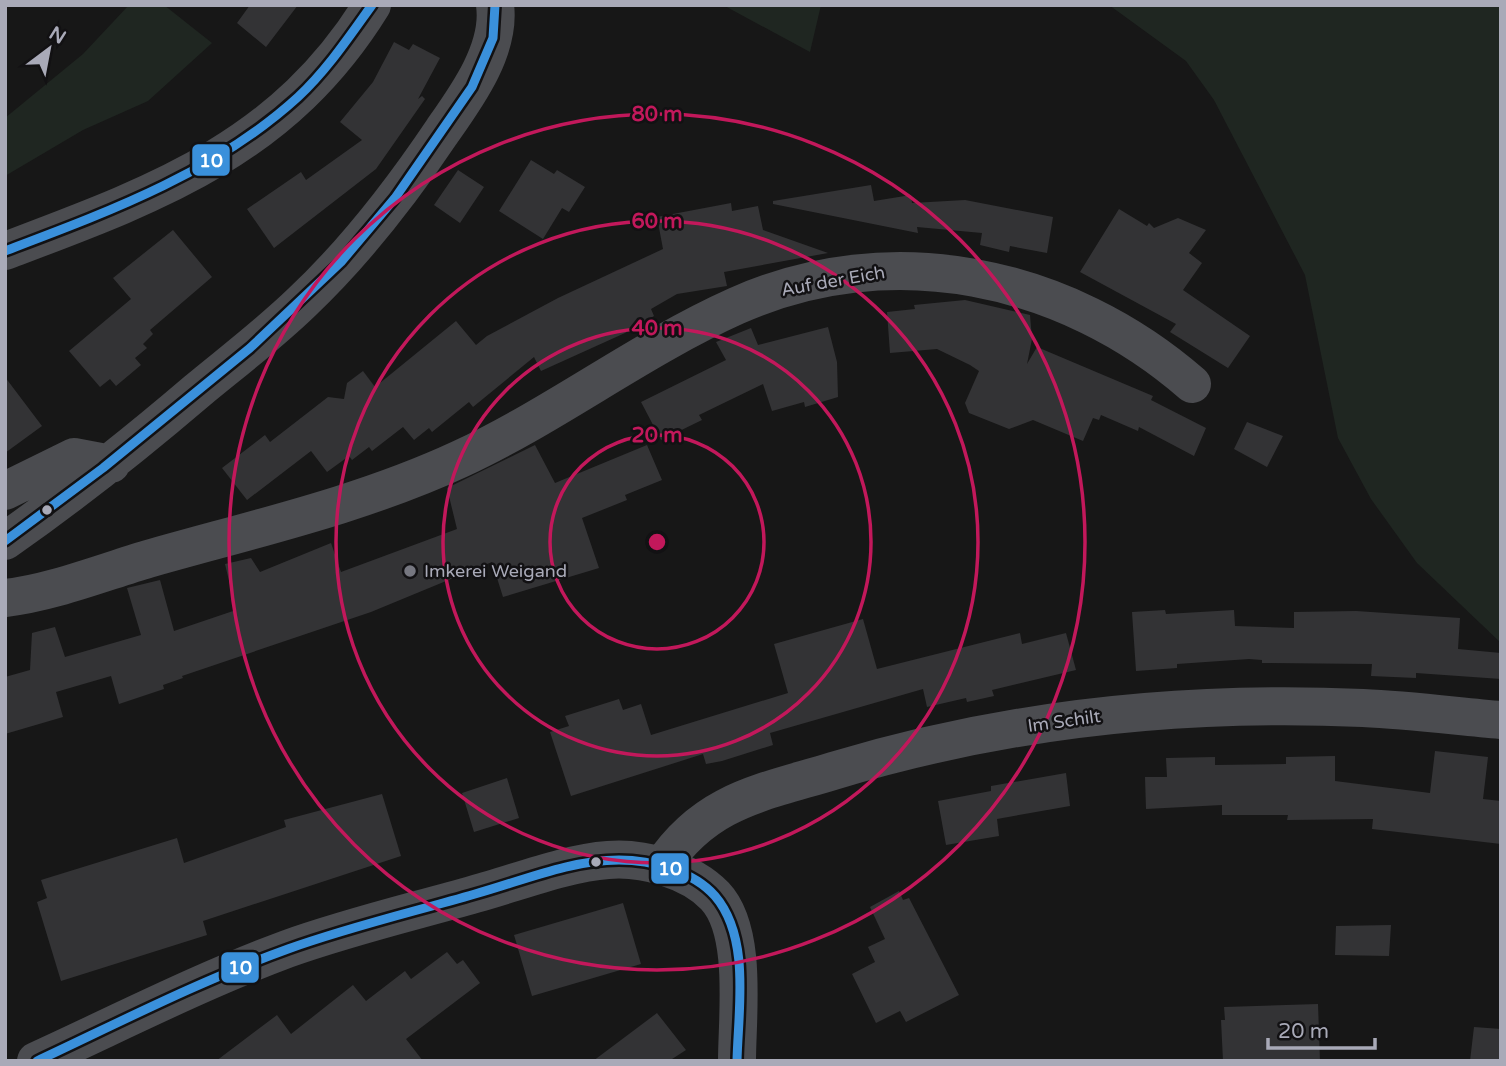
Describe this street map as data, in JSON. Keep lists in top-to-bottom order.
{
  "streets": {
    "street": ["Auf der Eich", "Im Schilt"]
  },
  "places": ["Imkerei Weigand"],
  "lines": ["transit line 10"],
  "scale_bar": "20 m",
  "north": "top right",
  "rings": [
    "80 m",
    "60 m",
    "40 m",
    "20 m"
  ]
}
